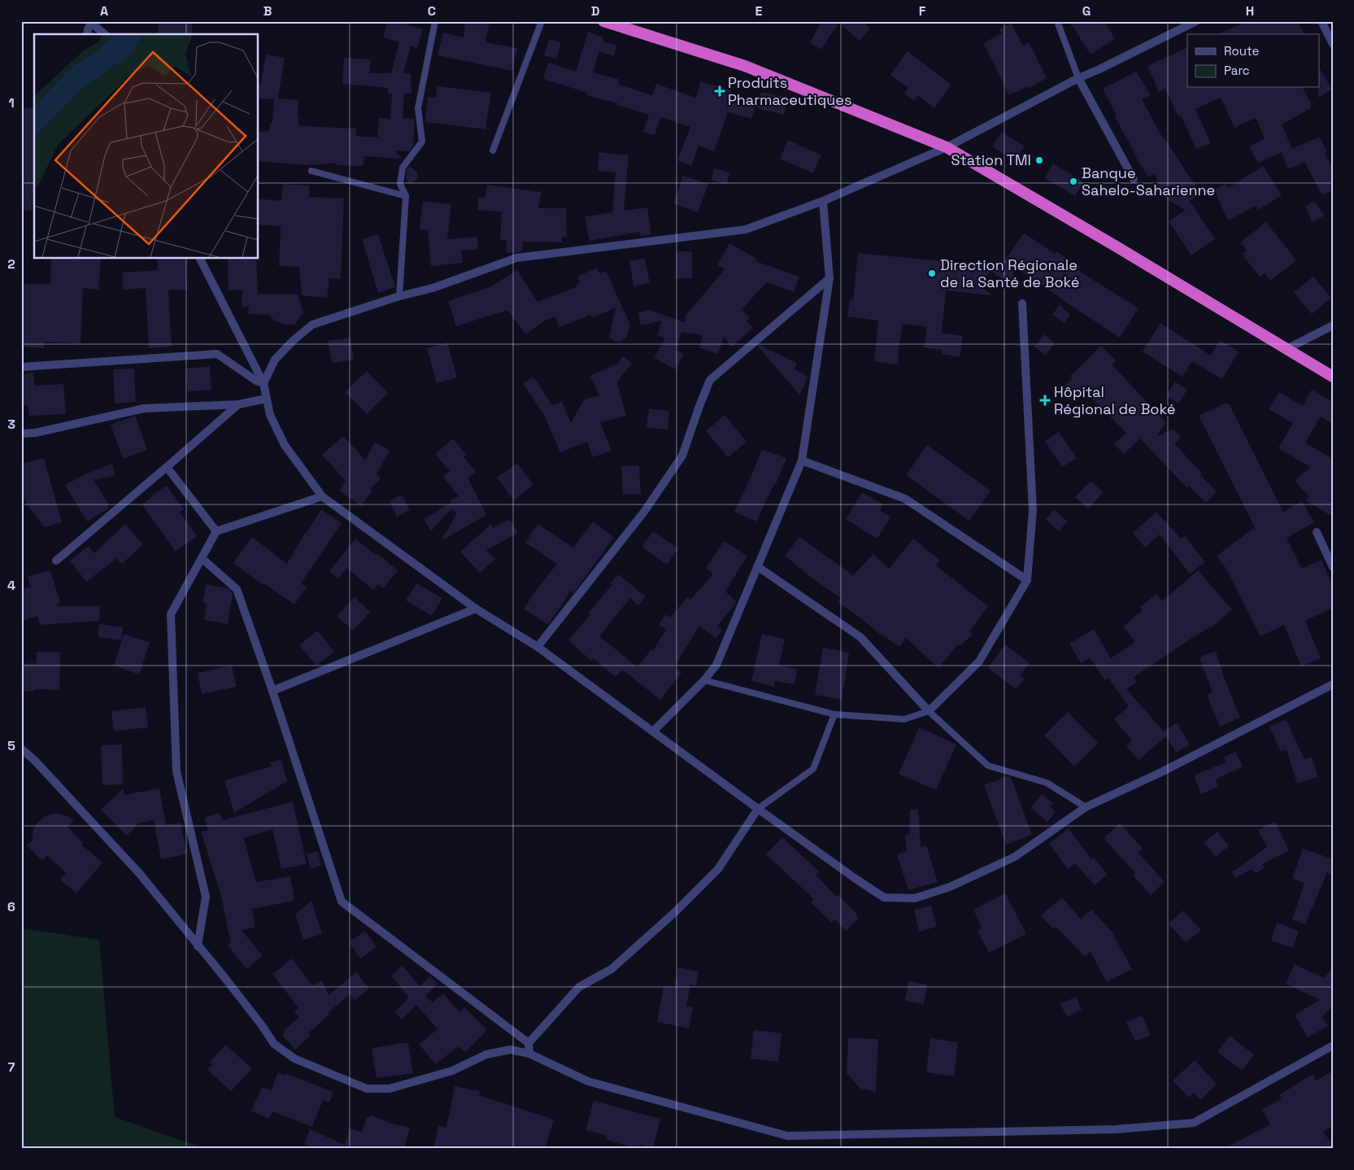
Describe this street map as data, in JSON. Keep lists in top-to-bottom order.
{
  "places": {
    "health": ["Produits Pharmaceutiques", "Hôpital Régional de Boké"],
    "other": ["Station TMI", "Banque Sahelo-Saharienne", "Direction Régionale de la Santé de Boké"]
  },
  "legend": ["Route", "Parc"],
  "grid": {
    "columns": [
      "A",
      "B",
      "C",
      "D",
      "E",
      "F",
      "G",
      "H"
    ],
    "rows": [
      "1",
      "2",
      "3",
      "4",
      "5",
      "6",
      "7"
    ]
  }
}
